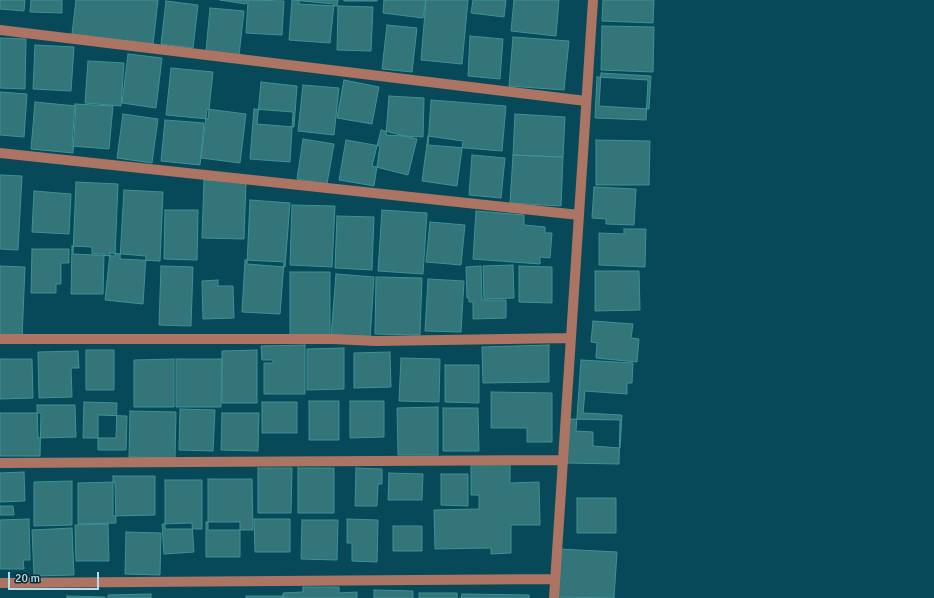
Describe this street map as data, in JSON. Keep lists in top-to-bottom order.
{
  "scale_bar": "20 m"
}
